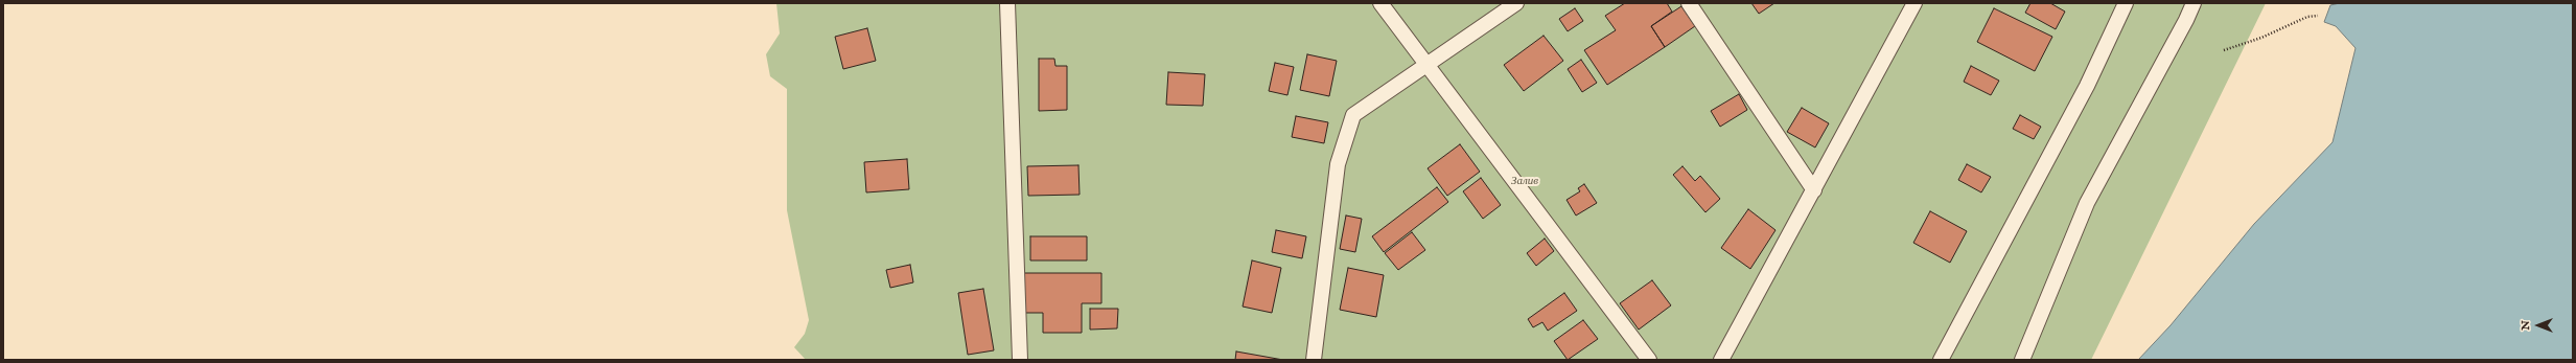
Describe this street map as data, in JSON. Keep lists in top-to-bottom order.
{
  "parks": ["Залив"],
  "north": "left"
}
